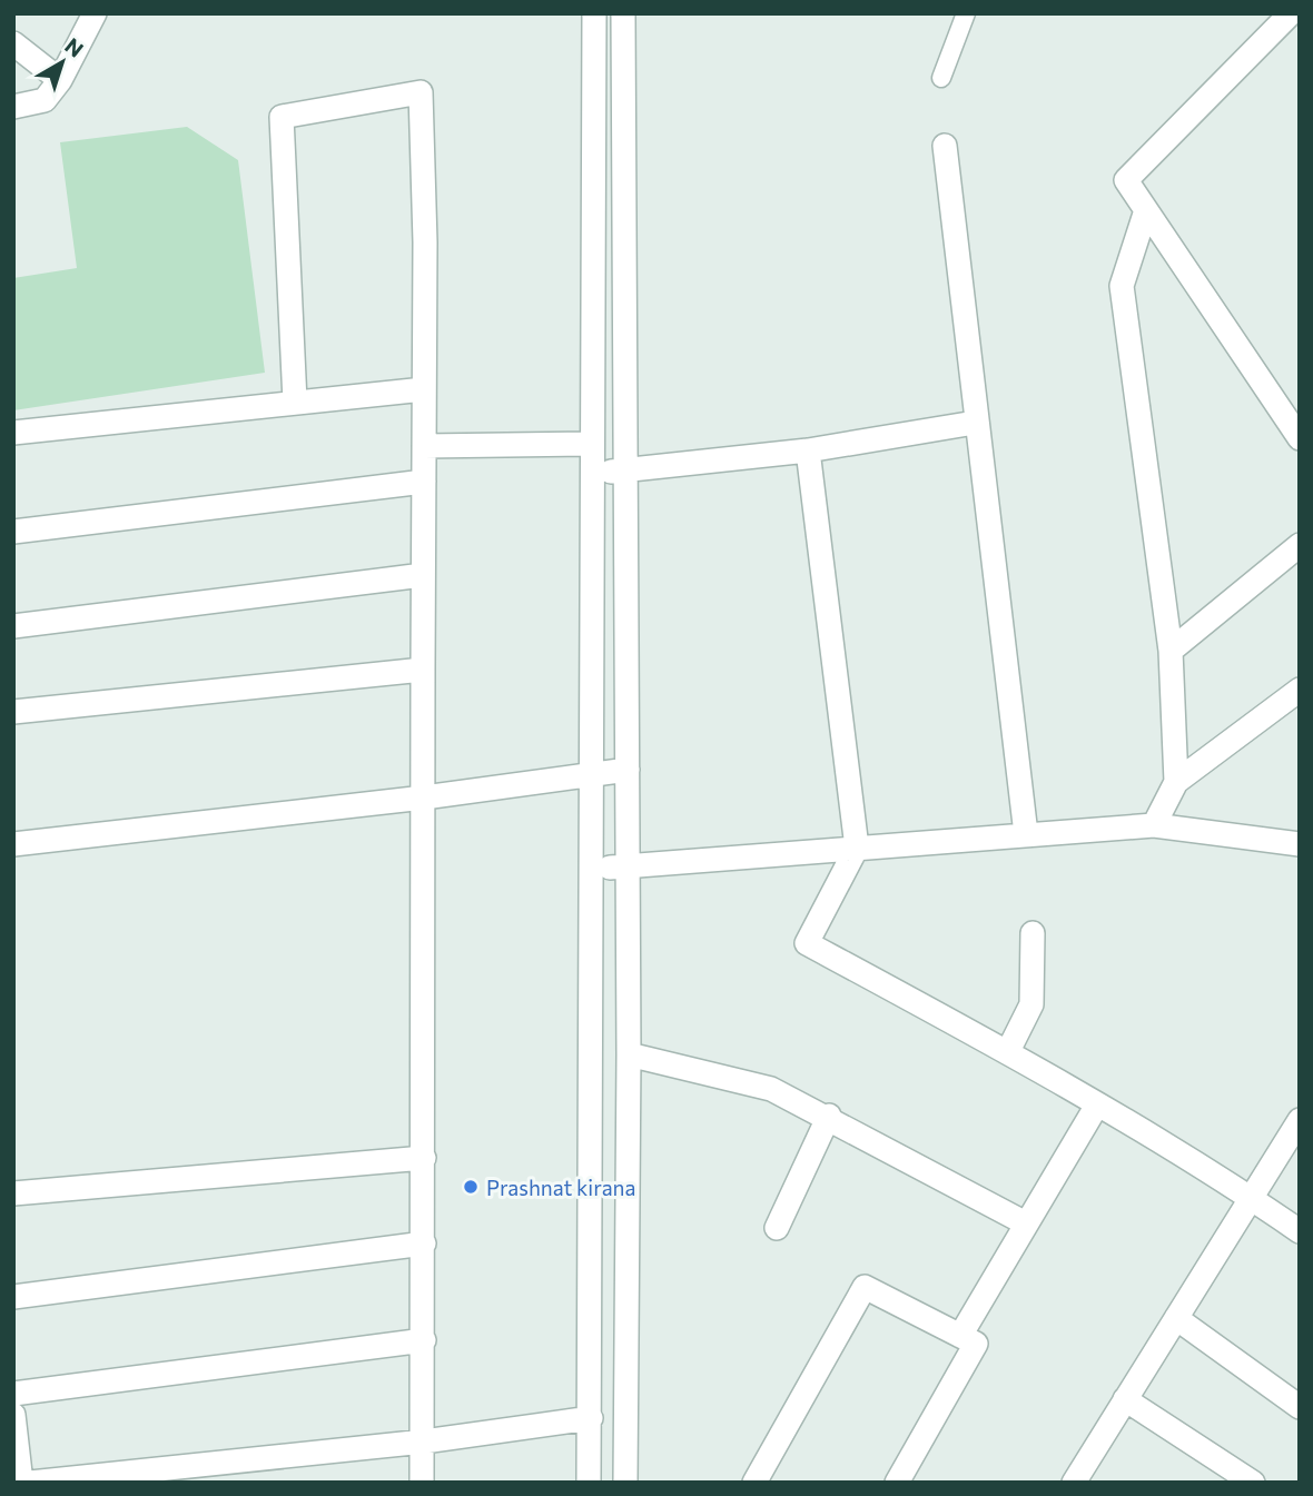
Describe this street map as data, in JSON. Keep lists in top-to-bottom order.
{
  "places": ["Prashnat kirana"],
  "north": "top right"
}
